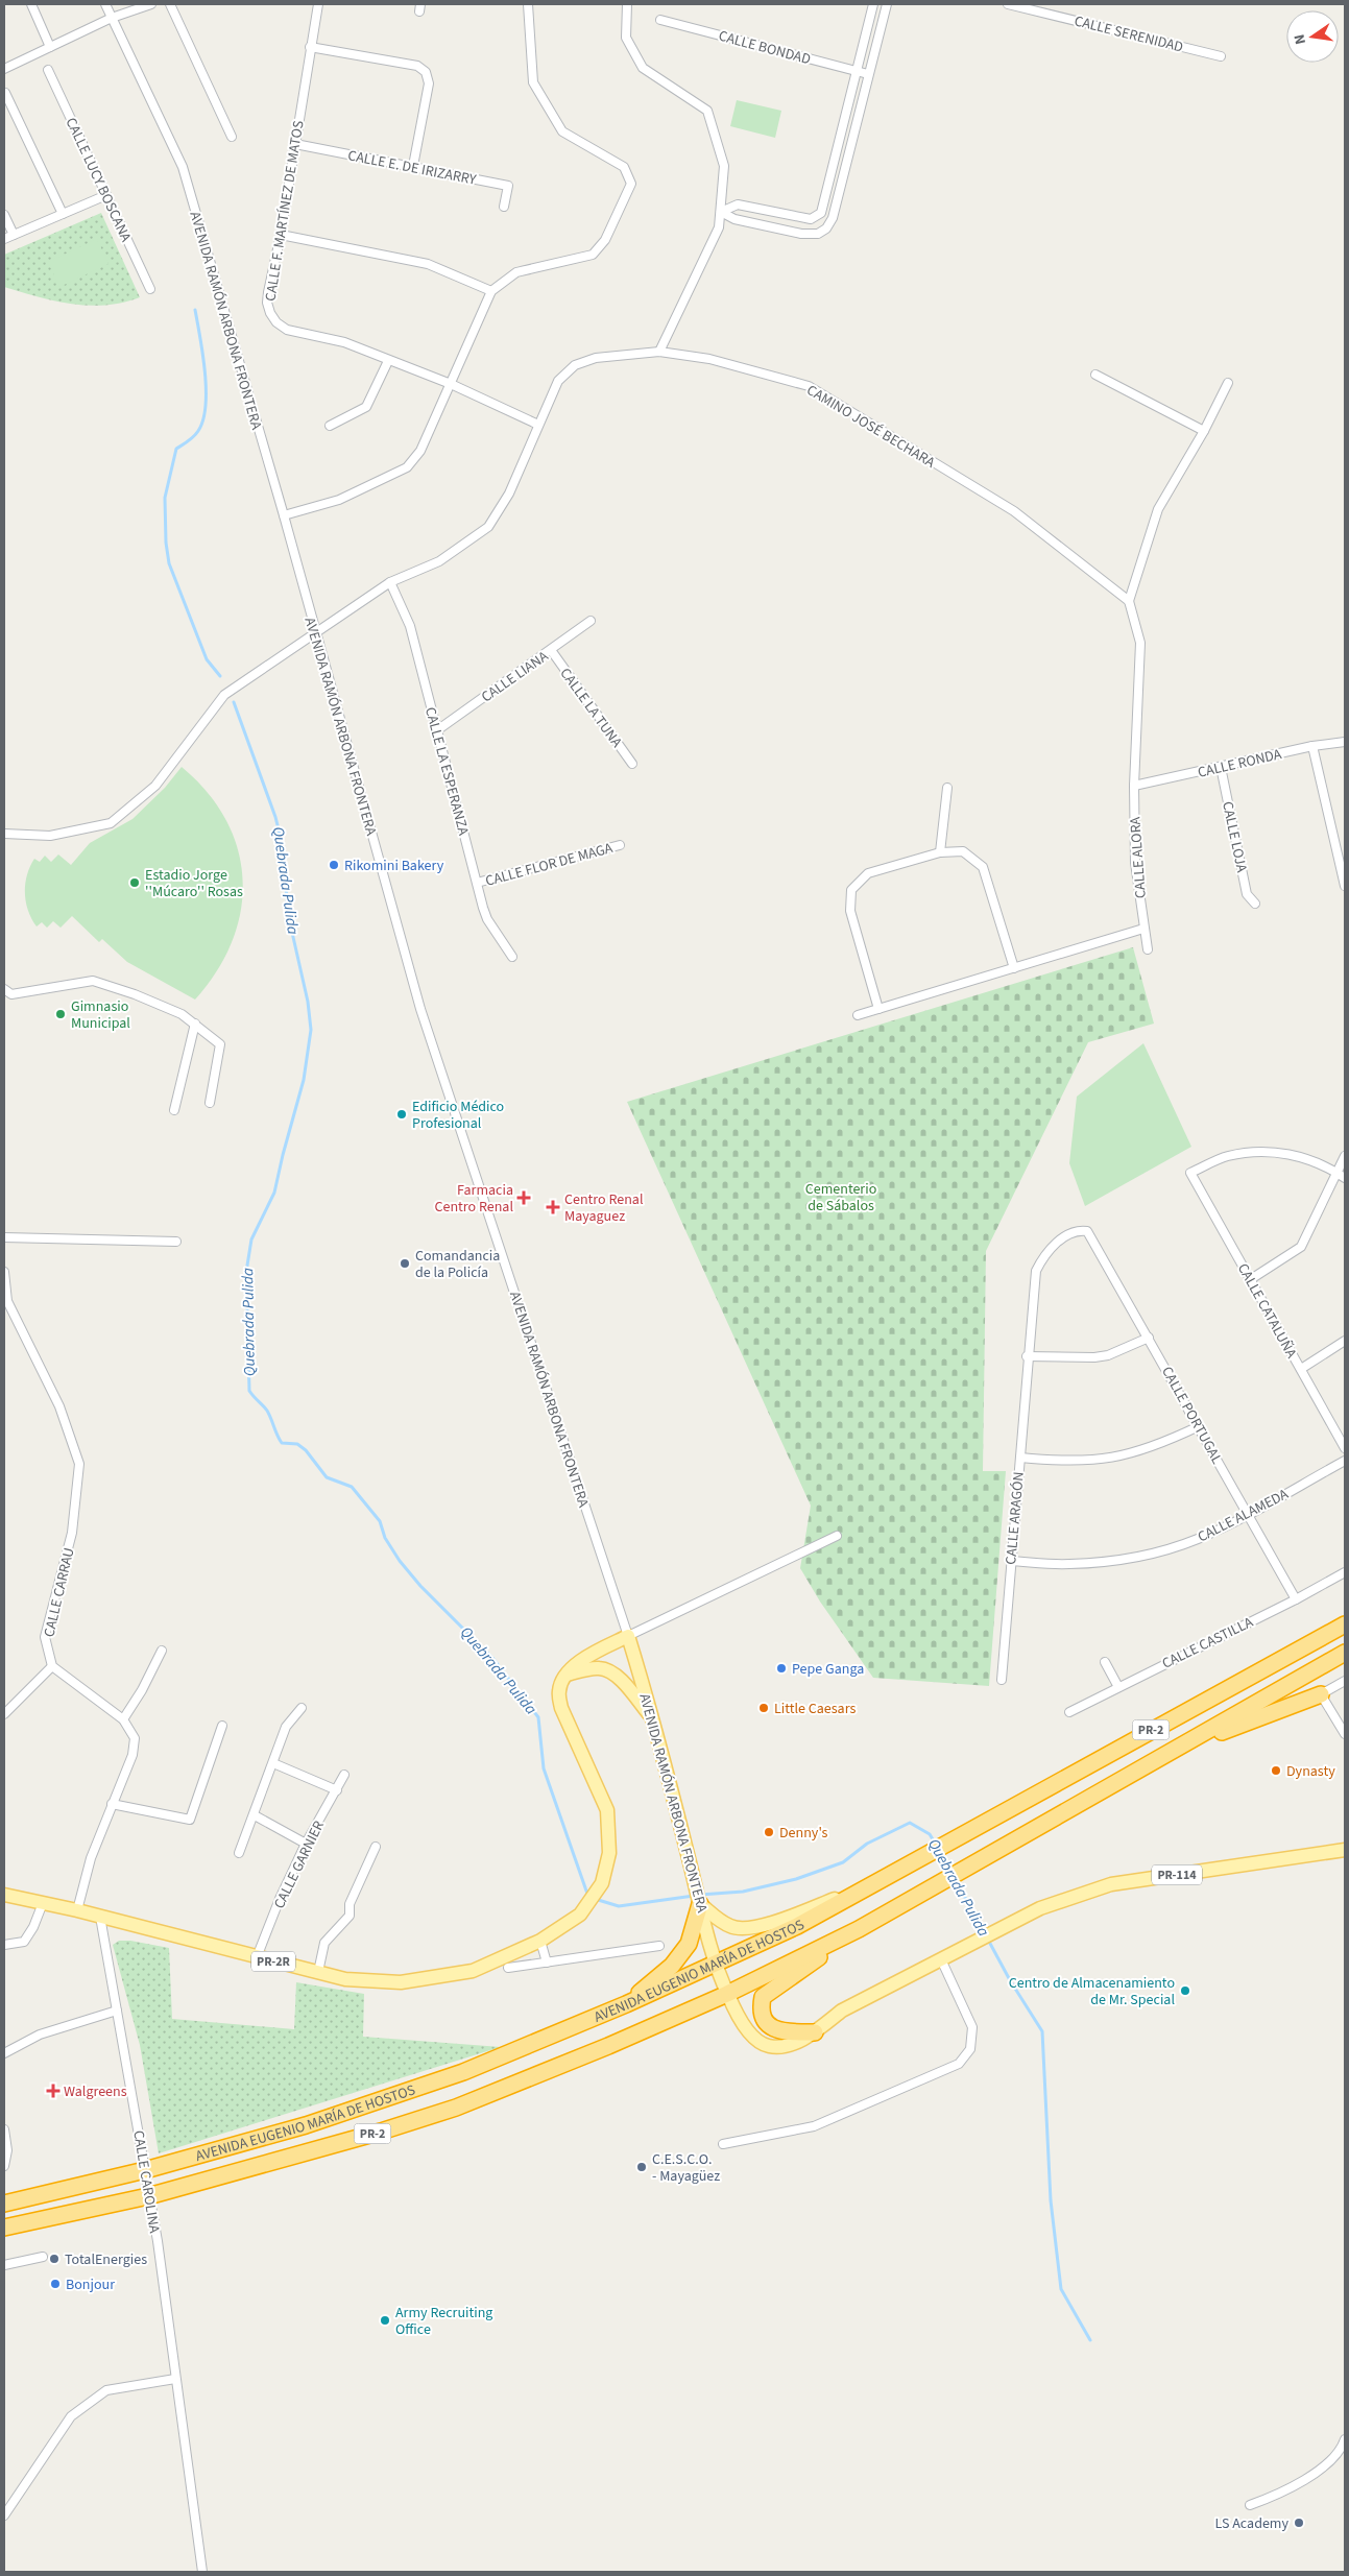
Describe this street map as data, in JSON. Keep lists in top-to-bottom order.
{
  "streets": {
    "highway": ["PR-2", "AVENIDA EUGENIO MARÍA DE HOSTOS"],
    "main road": ["AVENIDA RAMÓN ARBONA FRONTERA", "PR-114", "PR-2R"],
    "street": [
      "CALLE SERENIDAD",
      "CALLE BONDAD",
      "CALLE E. DE IRIZARRY",
      "CALLE LUCY BOSCANA",
      "CALLE F. MARTÍNEZ DE MATOS",
      "CAMINO JOSÉ BECHARA",
      "CALLE LIANA",
      "CALLE LA TUNA",
      "CALLE RONDA",
      "CALLE LA ESPERANZA",
      "CALLE LOJA",
      "CALLE ALORA",
      "CALLE FLOR DE MAGA",
      "CALLE CATALUÑA",
      "CALLE PORTUGAL",
      "CALLE ALAMEDA",
      "CALLE ARAGÓN",
      "CALLE CARRAU",
      "CALLE CASTILLA",
      "CALLE GARNIER",
      "CALLE CAROLINA"
    ]
  },
  "crossings": [
    ["CALLE E. DE IRIZARRY", "CALLE F. MARTÍNEZ DE MATOS"],
    ["CALLE F. MARTÍNEZ DE MATOS", "CAMINO JOSÉ BECHARA"],
    ["AVENIDA RAMÓN ARBONA FRONTERA", "CAMINO JOSÉ BECHARA"],
    ["AVENIDA RAMÓN ARBONA FRONTERA", "PR-114"],
    ["AVENIDA RAMÓN ARBONA FRONTERA", "AVENIDA EUGENIO MARÍA DE HOSTOS"],
    ["CAMINO JOSÉ BECHARA", "CALLE LA ESPERANZA"],
    ["CALLE LIANA", "CALLE LA TUNA"],
    ["CALLE LIANA", "CALLE LA ESPERANZA"],
    ["CALLE RONDA", "CALLE LOJA"],
    ["CALLE RONDA", "CALLE ALORA"],
    ["CALLE LA ESPERANZA", "CALLE FLOR DE MAGA"],
    ["CALLE PORTUGAL", "CALLE ALAMEDA"],
    ["CALLE PORTUGAL", "CALLE ARAGÓN"],
    ["CALLE PORTUGAL", "CALLE CASTILLA"],
    ["CALLE ALAMEDA", "CALLE ARAGÓN"],
    ["CALLE GARNIER", "PR-2R"],
    ["PR-114", "AVENIDA EUGENIO MARÍA DE HOSTOS"],
    ["PR-2R", "CALLE CAROLINA"],
    ["AVENIDA EUGENIO MARÍA DE HOSTOS", "CALLE CAROLINA"]
  ],
  "water": ["Quebrada Pulida"],
  "parks": ["Cementerio de Sábalos"],
  "places": {
    "other": [
      "Rikomini Bakery",
      "Estadio Jorge ''Múcaro'' Rosas",
      "Gimnasio Municipal",
      "Edificio Médico Profesional",
      "Comandancia de la Policía",
      "Pepe Ganga",
      "Little Caesars",
      "Dynasty",
      "Denny's",
      "Centro de Almacenamiento de Mr. Special",
      "C.E.S.C.O. - Mayagüez",
      "TotalEnergies",
      "Bonjour",
      "Army Recruiting Office",
      "LS Academy"
    ],
    "health": ["Farmacia Centro Renal", "Centro Renal Mayaguez", "Walgreens"]
  },
  "north": "left"
}
